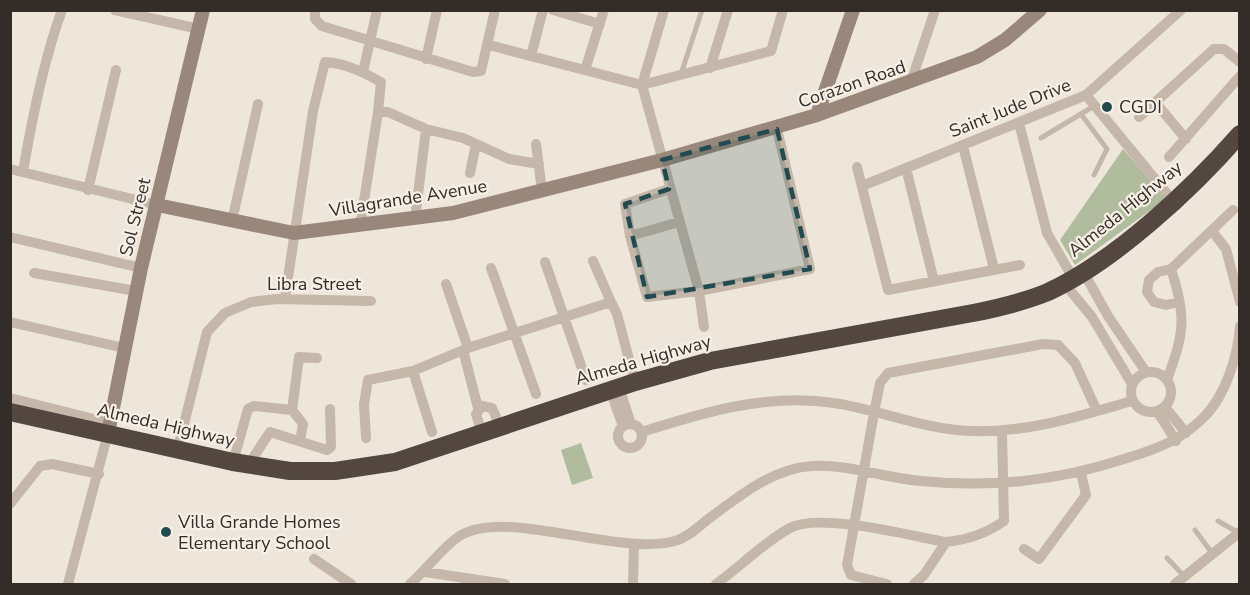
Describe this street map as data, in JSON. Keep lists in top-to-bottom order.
{
  "streets": {
    "highway": ["Almeda Highway"],
    "street": [
      "Corazon Road",
      "Saint Jude Drive",
      "Villagrande Avenue",
      "Sol Street",
      "Libra Street"
    ]
  },
  "crossings": [
    ["Corazon Road", "Villagrande Avenue"],
    ["Villagrande Avenue", "Sol Street"],
    ["Almeda Highway", "Sol Street"],
    ["Almeda Highway", "Libra Street"]
  ],
  "places": ["CGDI", "Villa Grande Homes Elementary School"]
}
